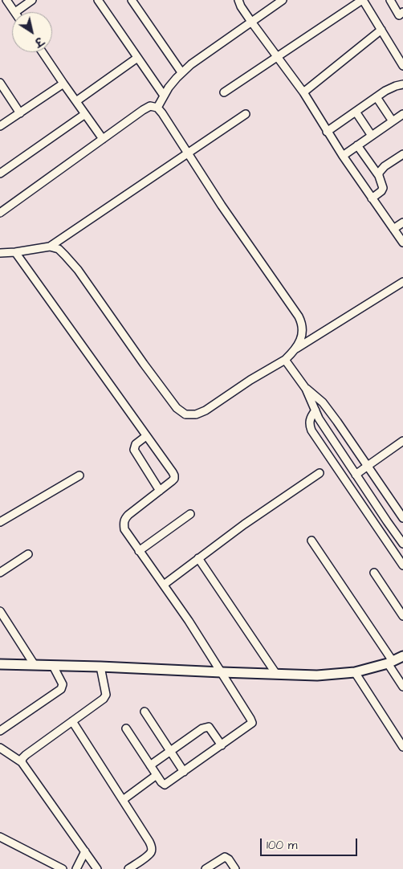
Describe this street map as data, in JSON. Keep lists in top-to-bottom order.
{
  "scale_bar": "100 m",
  "north": "bottom right"
}
